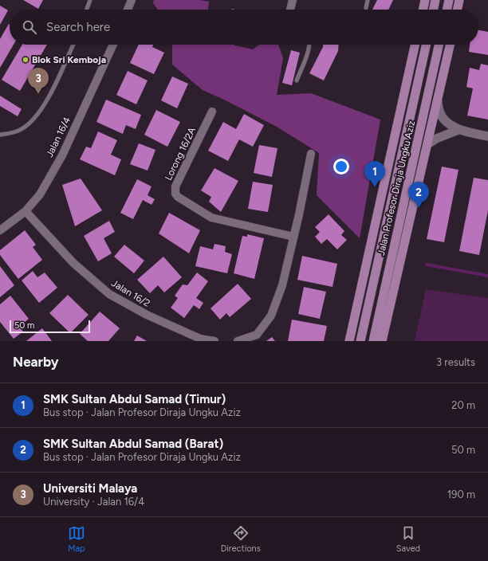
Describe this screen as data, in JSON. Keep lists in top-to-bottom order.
{
  "streets": {
    "main road": ["Jalan Profesor Diraja Ungku Aziz"],
    "street": ["Jalan 16/4", "Lorong 16/2A", "Jalan 16/2"]
  },
  "crossings": [
    ["Jalan 16/4", "Jalan 16/2"]
  ],
  "places": ["Blok Sri Kemboja"],
  "scale_bar": "50 m",
  "page": {
    "search": "Search here",
    "pins": ["3", "1", "2"],
    "scale": "50 m",
    "heading": ["Nearby", "3 results"],
    "list": [
      {
        "mark": "1",
        "name": "SMK Sultan Abdul Samad (Timur)",
        "note": "Bus stop · Jalan Profesor Diraja Ungku Aziz",
        "value": "20 m"
      },
      {
        "mark": "2",
        "name": "SMK Sultan Abdul Samad (Barat)",
        "note": "Bus stop · Jalan Profesor Diraja Ungku Aziz",
        "value": "50 m"
      },
      {
        "mark": "3",
        "name": "Universiti Malaya",
        "note": "University · Jalan 16/4",
        "value": "190 m"
      }
    ],
    "nav": ["Map", "Directions", "Saved"]
  }
}
